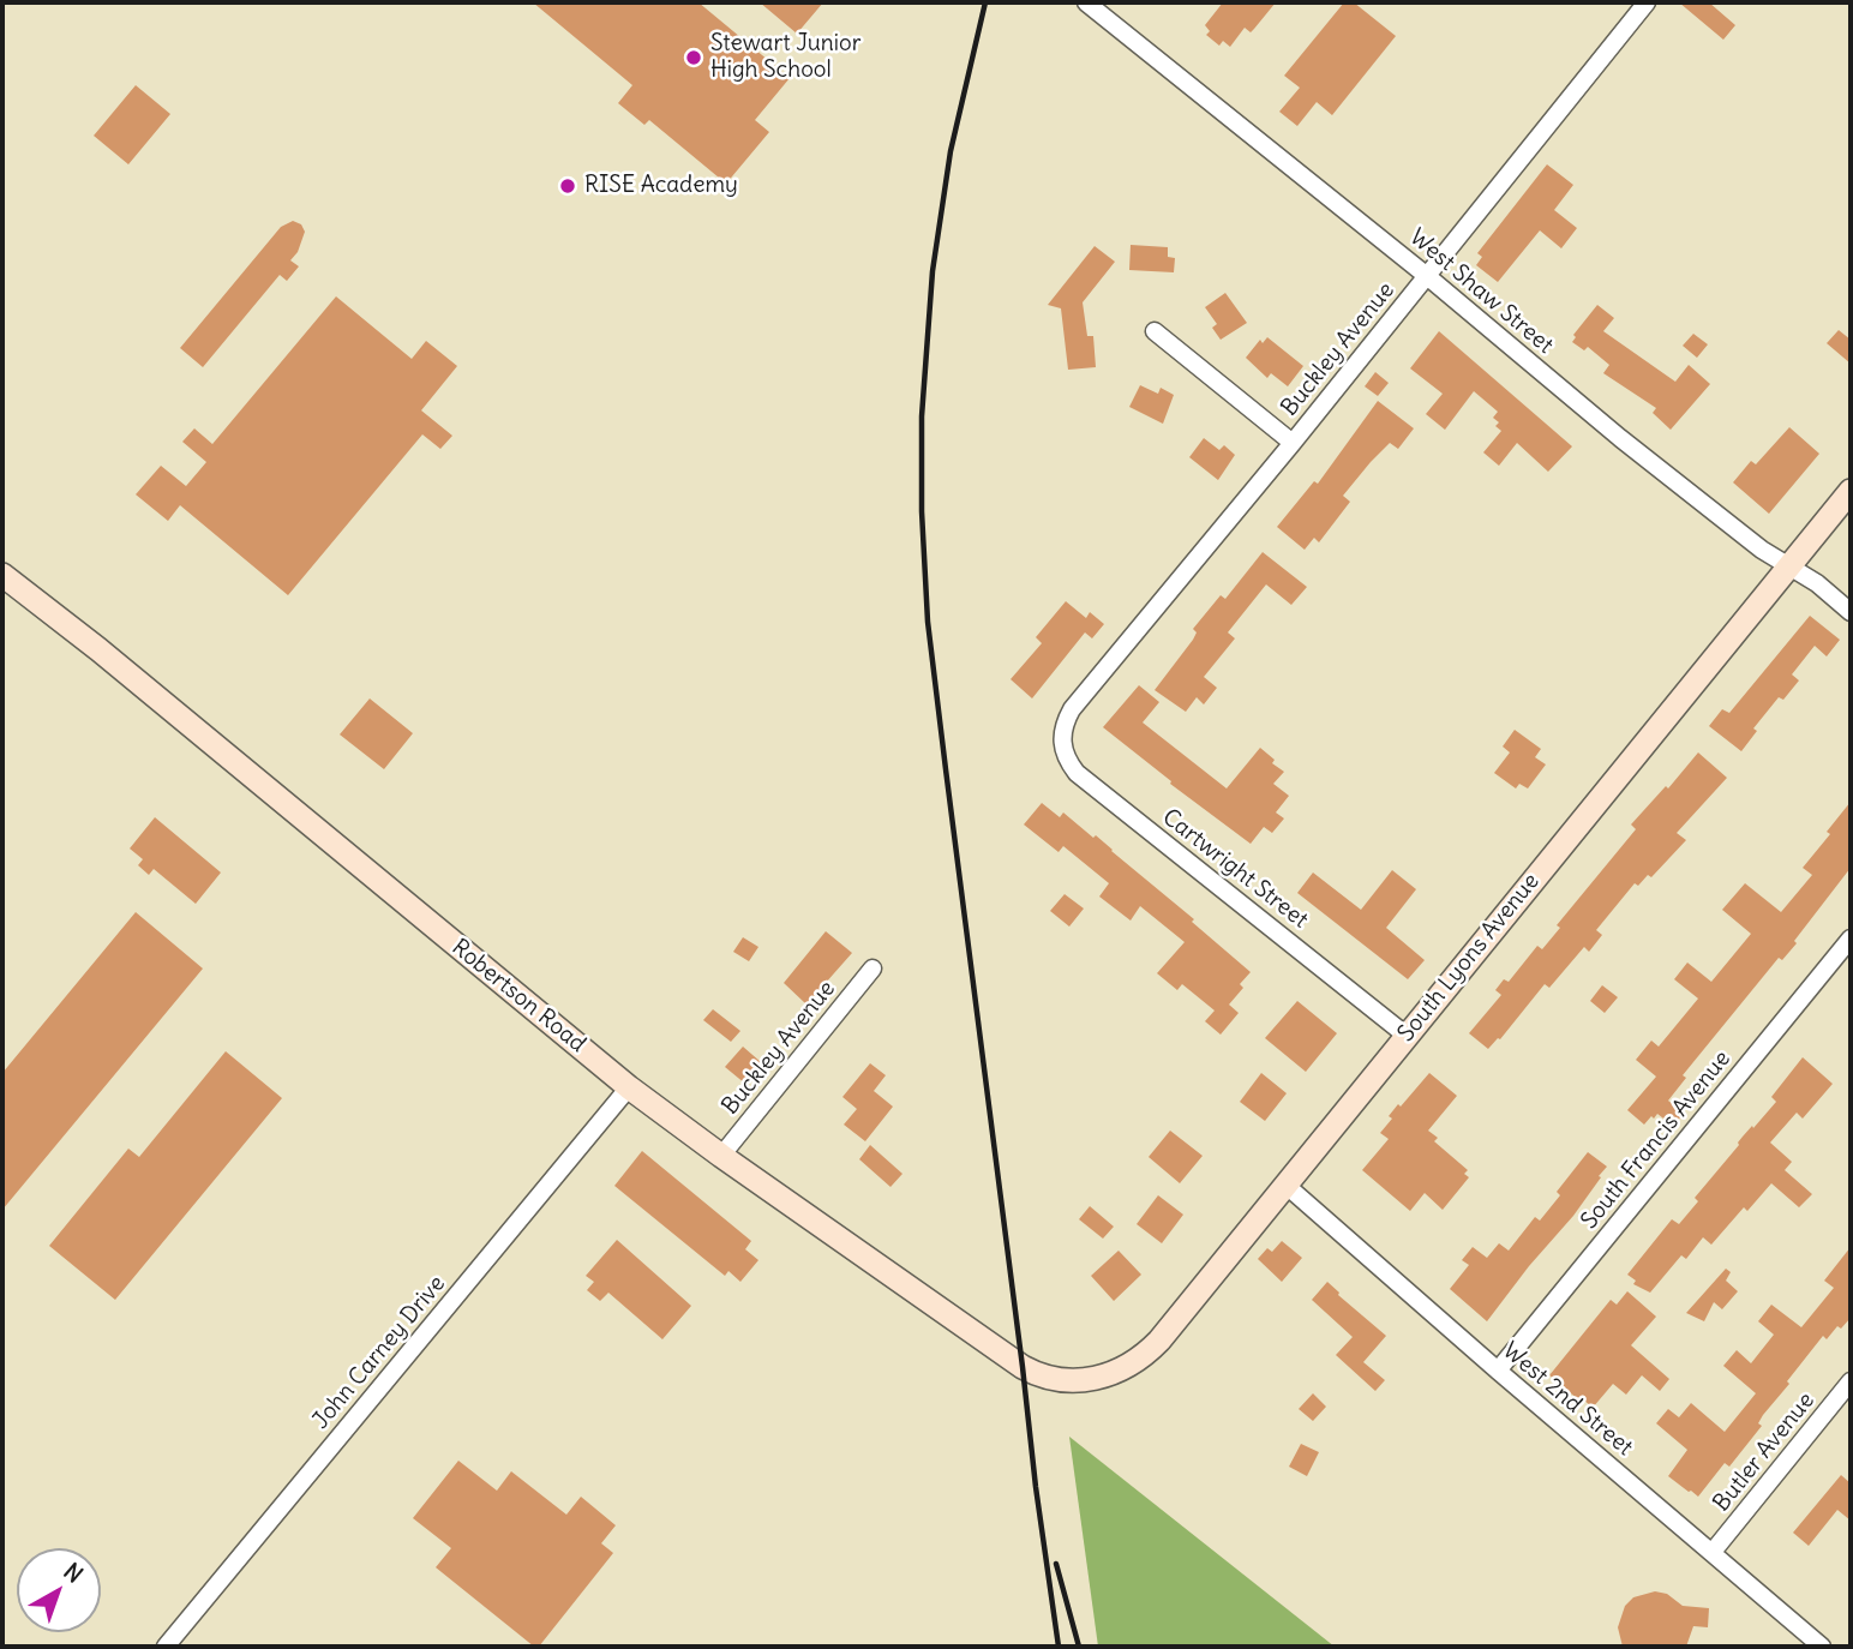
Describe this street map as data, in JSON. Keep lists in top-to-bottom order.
{
  "streets": {
    "street": [
      "West Shaw Street",
      "Buckley Avenue",
      "Cartwright Street",
      "South Lyons Avenue",
      "Robertson Road",
      "South Francis Avenue",
      "John Carney Drive",
      "West 2nd Street",
      "Butler Avenue"
    ]
  },
  "crossings": [
    ["West Shaw Street", "Buckley Avenue"],
    ["West Shaw Street", "South Lyons Avenue"],
    ["Buckley Avenue", "Cartwright Street"],
    ["Buckley Avenue", "Robertson Road"],
    ["Cartwright Street", "South Lyons Avenue"],
    ["South Lyons Avenue", "Robertson Road"],
    ["South Lyons Avenue", "West 2nd Street"],
    ["Robertson Road", "John Carney Drive"],
    ["South Francis Avenue", "West 2nd Street"],
    ["West 2nd Street", "Butler Avenue"]
  ],
  "places": ["Stewart Junior High School", "RISE Academy"],
  "north": "top right"
}
